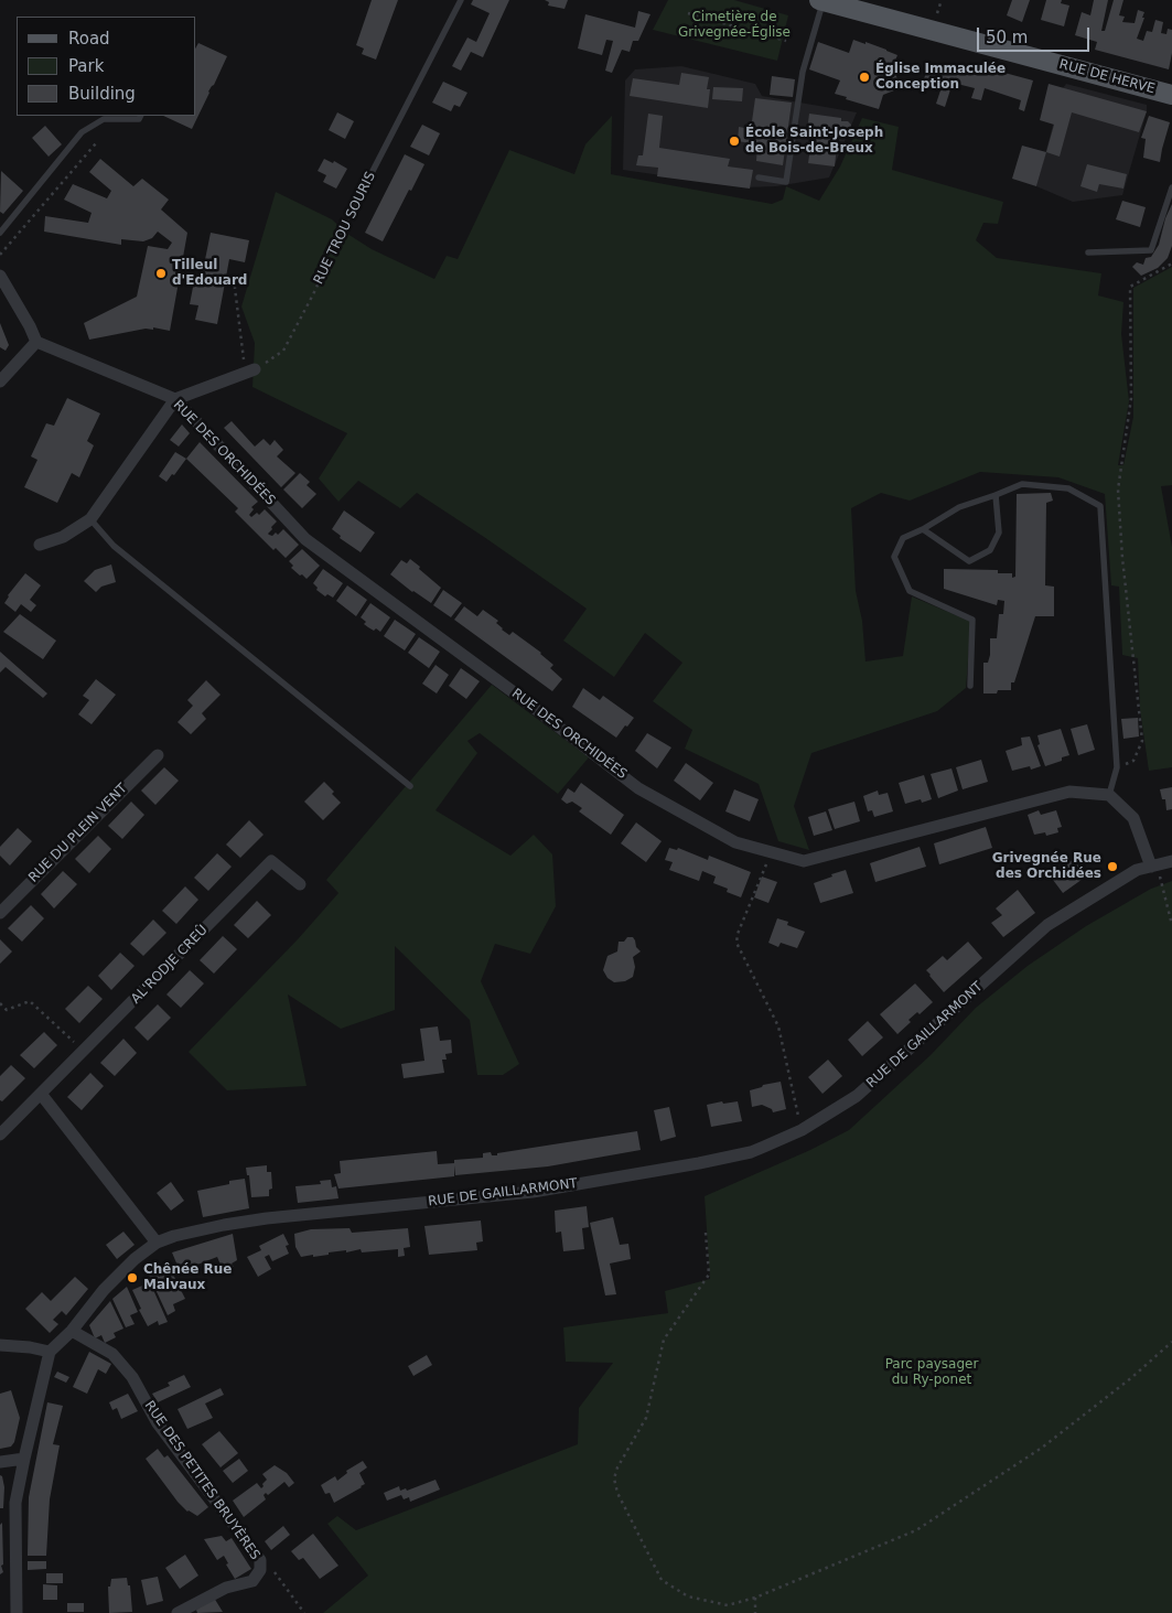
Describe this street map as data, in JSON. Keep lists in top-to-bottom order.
{
  "streets": {
    "main road": ["RUE DE HERVE"],
    "street": [
      "RUE DES ORCHIDÉES",
      "RUE DU PLEIN VENT",
      "AL'RODJE CREÛ",
      "RUE DE GAILLARMONT",
      "RUE DES PETITES BRUYÈRES"
    ],
    "lane": ["RUE TROU SOURIS"]
  },
  "crossings": [
    ["RUE DE GAILLARMONT", "RUE DES PETITES BRUYÈRES"]
  ],
  "parks": ["Cimetière de Grivegnée-Église", "Parc paysager du Ry-ponet"],
  "places": [
    "Église Immaculée Conception",
    "École Saint-Joseph de Bois-de-Breux",
    "Tilleul d'Edouard",
    "Grivegnée Rue des Orchidées",
    "Chênée Rue Malvaux"
  ],
  "legend": ["Road", "Park", "Building"],
  "scale_bar": "50 m"
}
